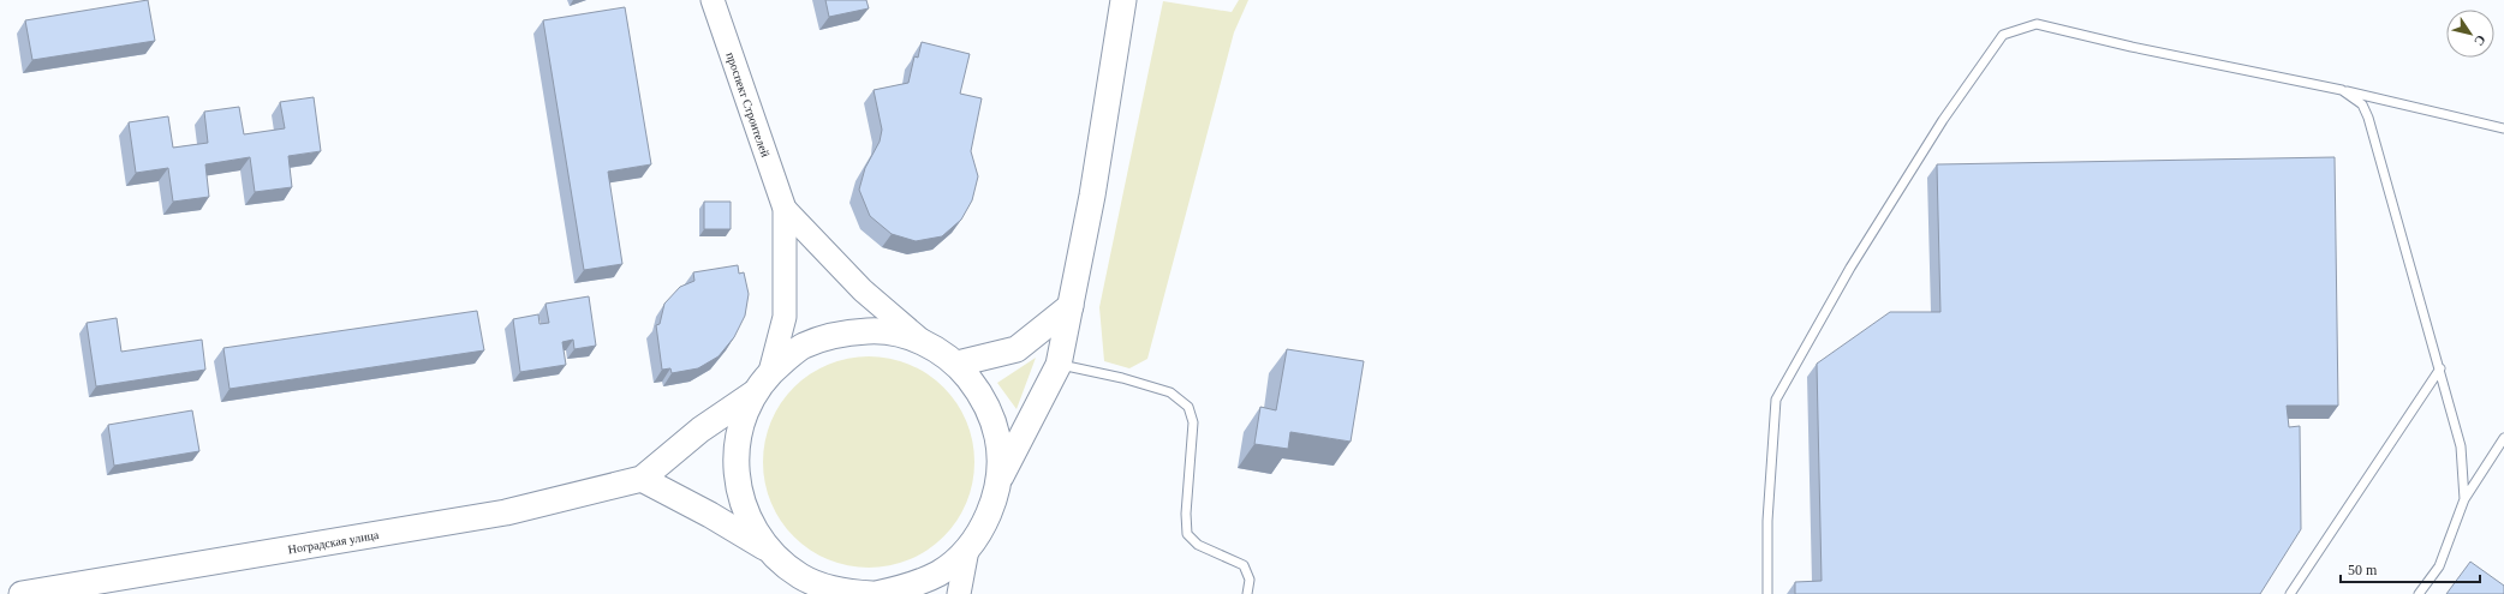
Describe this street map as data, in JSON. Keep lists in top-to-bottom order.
{
  "streets": {
    "main road": ["проспект Строителей", "Ноградская улица"]
  },
  "scale_bar": "50 m",
  "north": "bottom right"
}
